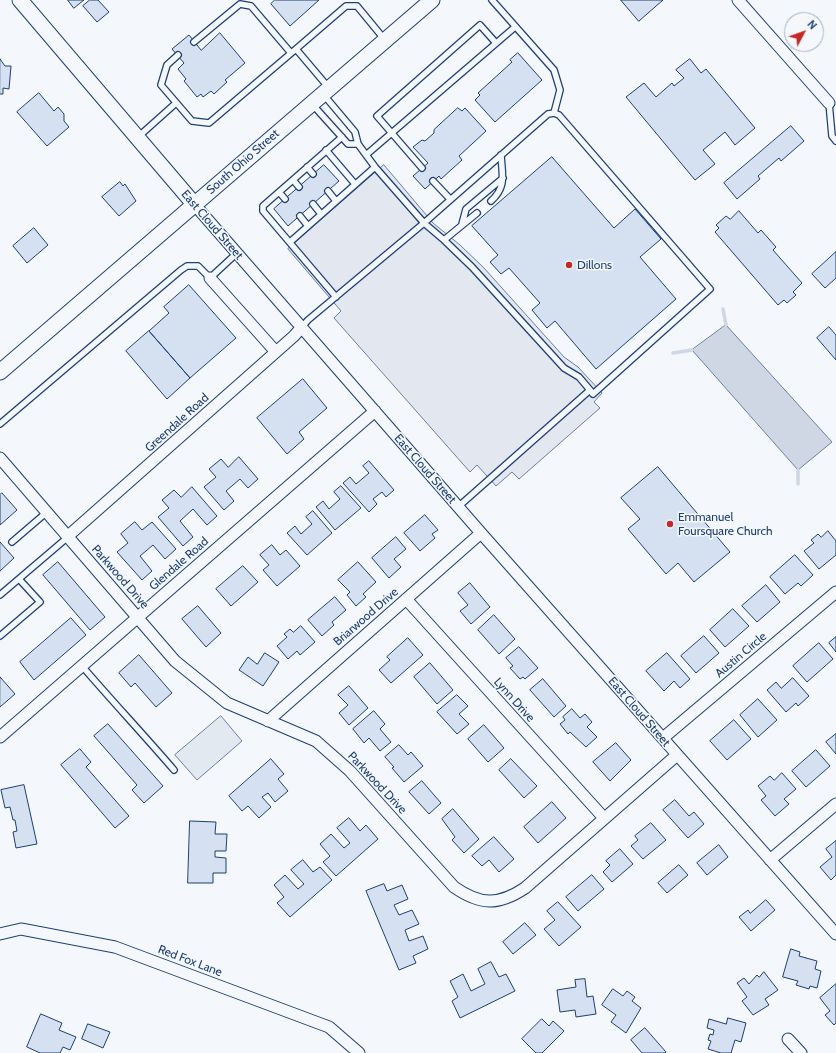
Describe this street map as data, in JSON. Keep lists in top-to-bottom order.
{
  "streets": {
    "main road": ["South Ohio Street", "East Cloud Street"],
    "street": [
      "Greendale Road",
      "Glendale Road",
      "Parkwood Drive",
      "Briarwood Drive",
      "Austin Circle",
      "Lynn Drive",
      "Red Fox Lane"
    ]
  },
  "crossings": [
    ["South Ohio Street", "East Cloud Street"],
    ["East Cloud Street", "Greendale Road"],
    ["East Cloud Street", "Glendale Road"],
    ["East Cloud Street", "Parkwood Drive"],
    ["East Cloud Street", "Briarwood Drive"],
    ["East Cloud Street", "Austin Circle"],
    ["Greendale Road", "Parkwood Drive"],
    ["Glendale Road", "Parkwood Drive"],
    ["Parkwood Drive", "Briarwood Drive"],
    ["Parkwood Drive", "Lynn Drive"],
    ["Briarwood Drive", "Lynn Drive"]
  ],
  "places": ["Dillons", "Emmanuel Foursquare Church"],
  "north": "top right"
}
